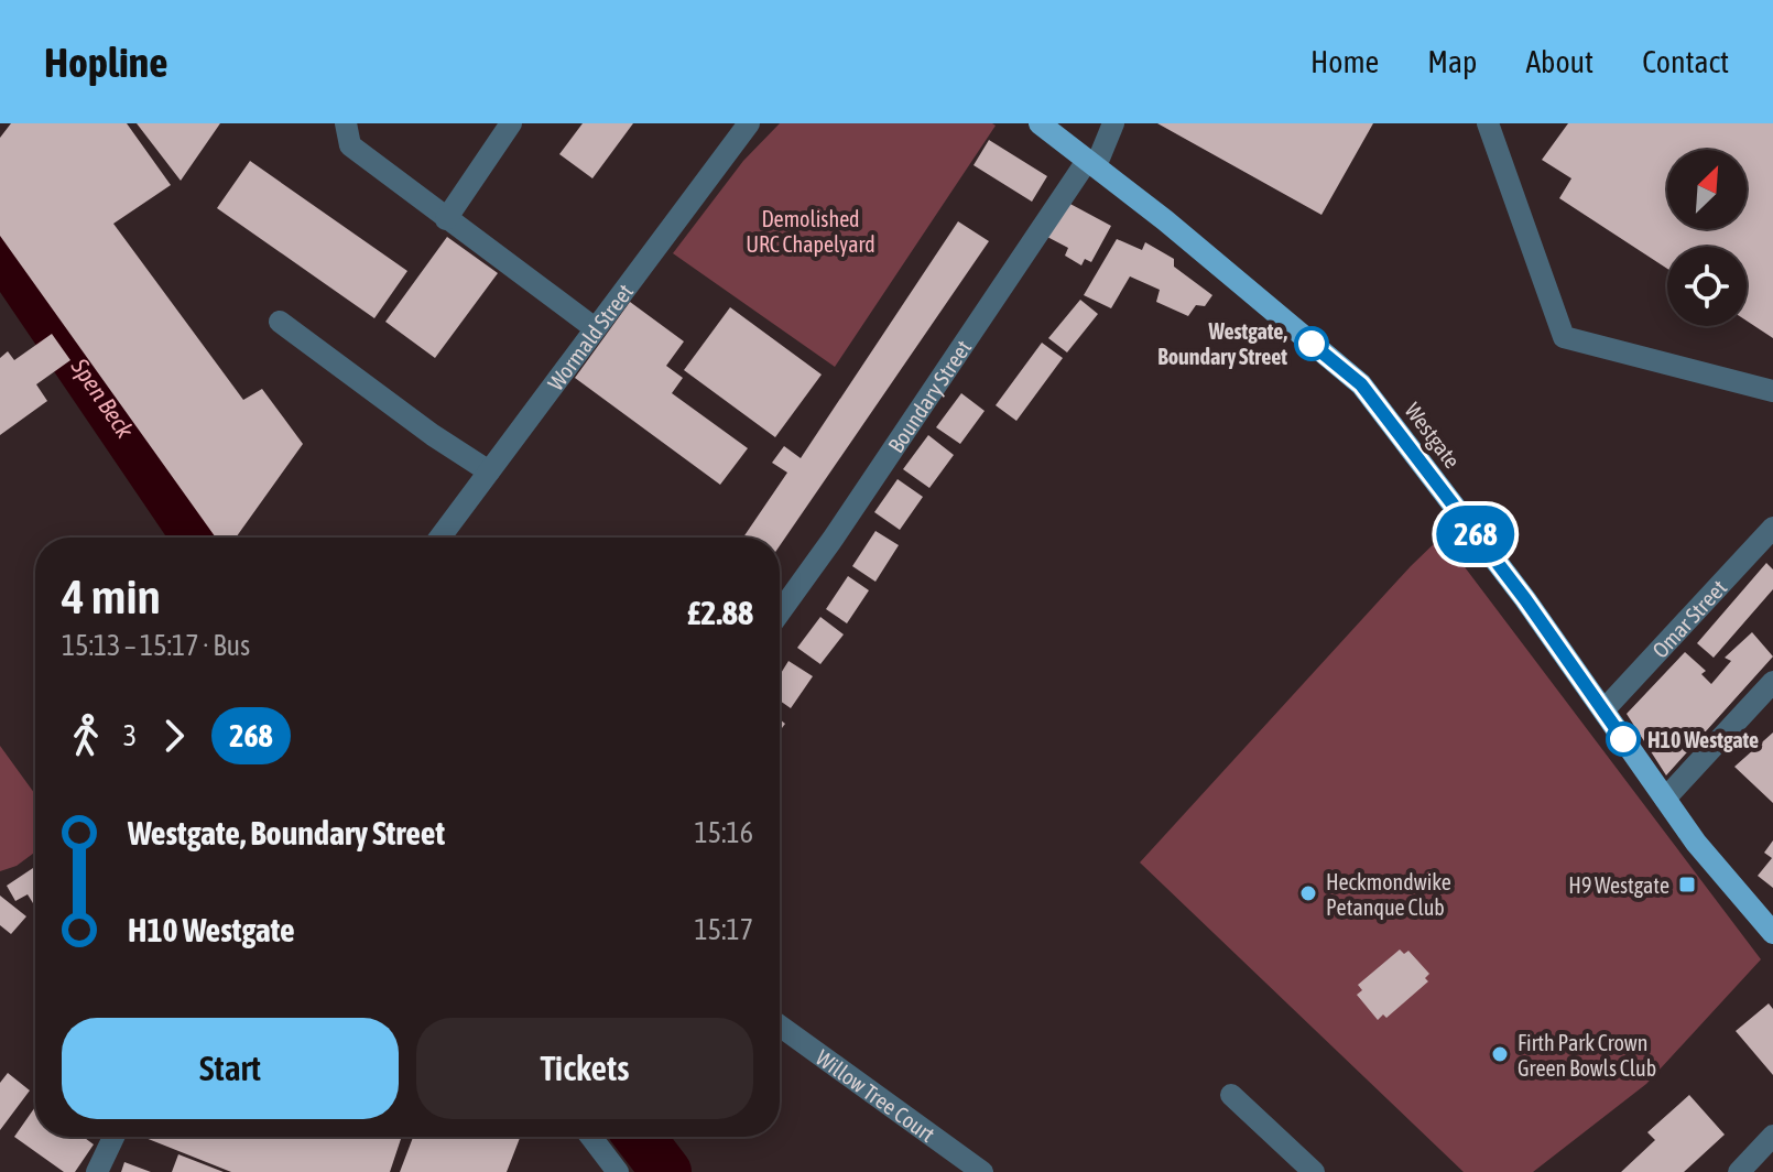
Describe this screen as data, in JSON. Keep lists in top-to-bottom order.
{
  "streets": {
    "main road": ["Westgate"],
    "street": [
      "Wormald Street",
      "Boundary Street",
      "Omar Street",
      "Willow Tree Court"
    ]
  },
  "crossings": [
    ["Boundary Street", "Westgate"],
    ["Westgate", "Omar Street"]
  ],
  "water": ["Spen Beck"],
  "parks": ["Demolished URC Chapelyard"],
  "places": {
    "other": [
      "Westgate, Boundary Street",
      "H10 Westgate",
      "Heckmondwike Petanque Club",
      "Firth Park Crown Green Bowls Club"
    ],
    "transit": ["H9 Westgate"]
  },
  "lines": ["bus line 268"],
  "north": "top right",
  "page": {
    "header": "Hopline",
    "nav": [
      "Home",
      "Map",
      "About",
      "Contact"
    ],
    "on_map": "268",
    "heading": ["4 min", "15:13 – 15:17 · Bus", "£2.88"],
    "legs": ["3", "268"],
    "list": [
      {
        "name": "Westgate, Boundary Street",
        "value": "15:16"
      },
      {
        "name": "H10 Westgate",
        "value": "15:17"
      }
    ],
    "buttons": ["Start", "Tickets"]
  }
}
